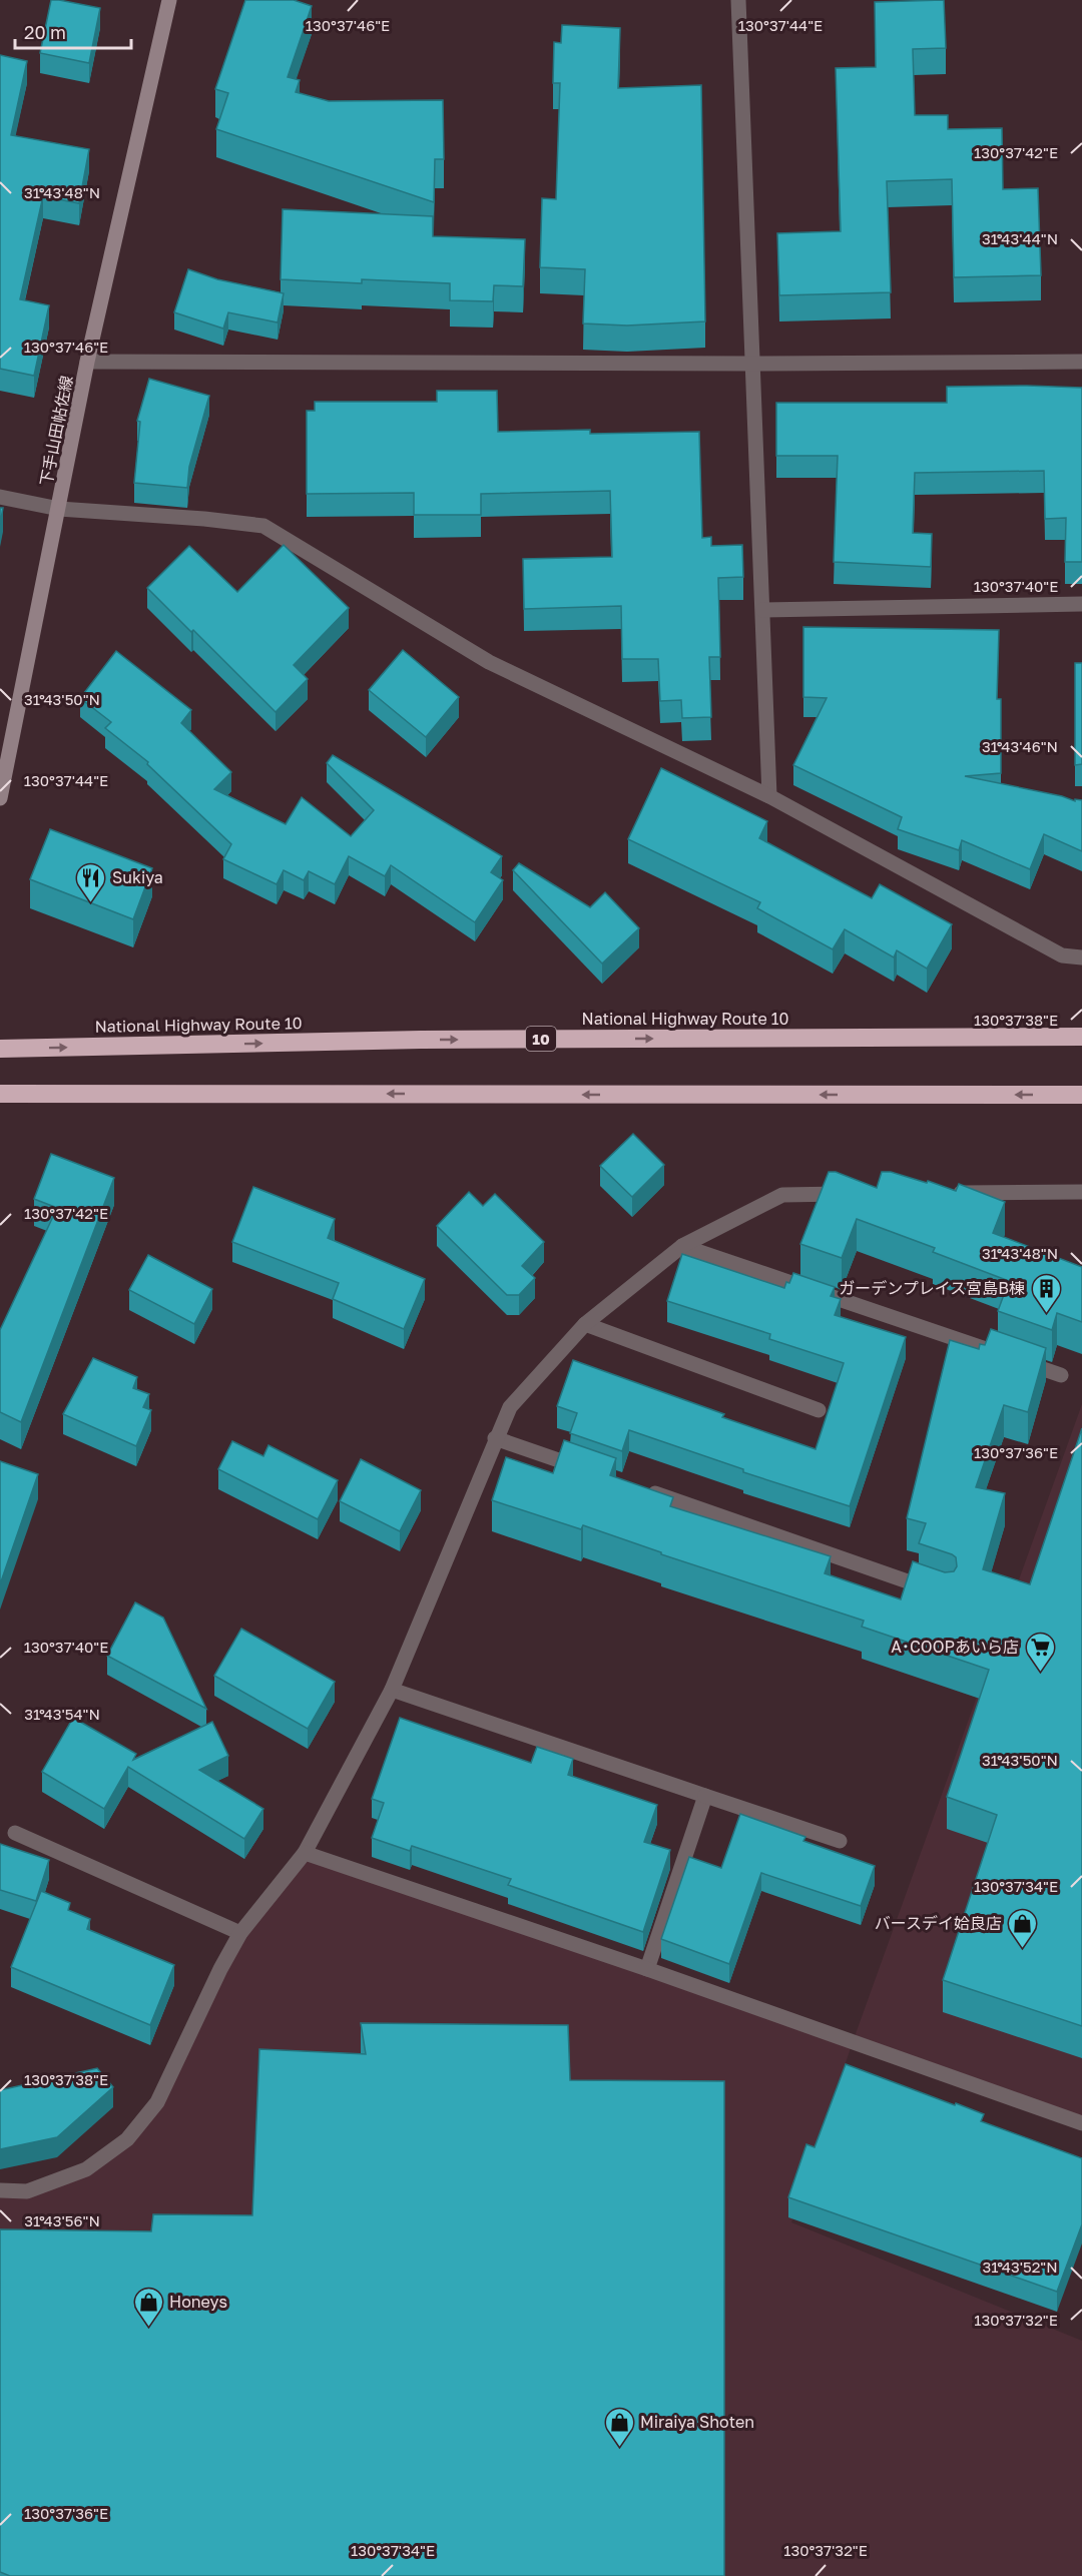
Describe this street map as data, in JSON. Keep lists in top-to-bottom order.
{
  "streets": {
    "highway": ["National Highway Route 10", "10"],
    "main road": ["下手山田帖佐線"]
  },
  "places": {
    "restaurant": ["Sukiya"],
    "building": ["ガーデンプレイス宮島B棟"],
    "supermarket": ["A･COOPあいら店"],
    "shop": ["バースデイ姶良店", "Honeys", "Miraiya Shoten"]
  },
  "scale_bar": "20 m",
  "coordinates": [
    "130°37'46\"E",
    "130°37'44\"E",
    "130°37'42\"E",
    "31°43'48\"N",
    "31°43'44\"N",
    "130°37'40\"E",
    "31°43'50\"N",
    "31°43'46\"N",
    "130°37'38\"E",
    "130°37'36\"E",
    "31°43'54\"N",
    "130°37'34\"E",
    "31°43'56\"N",
    "31°43'52\"N",
    "130°37'32\"E"
  ]
}
